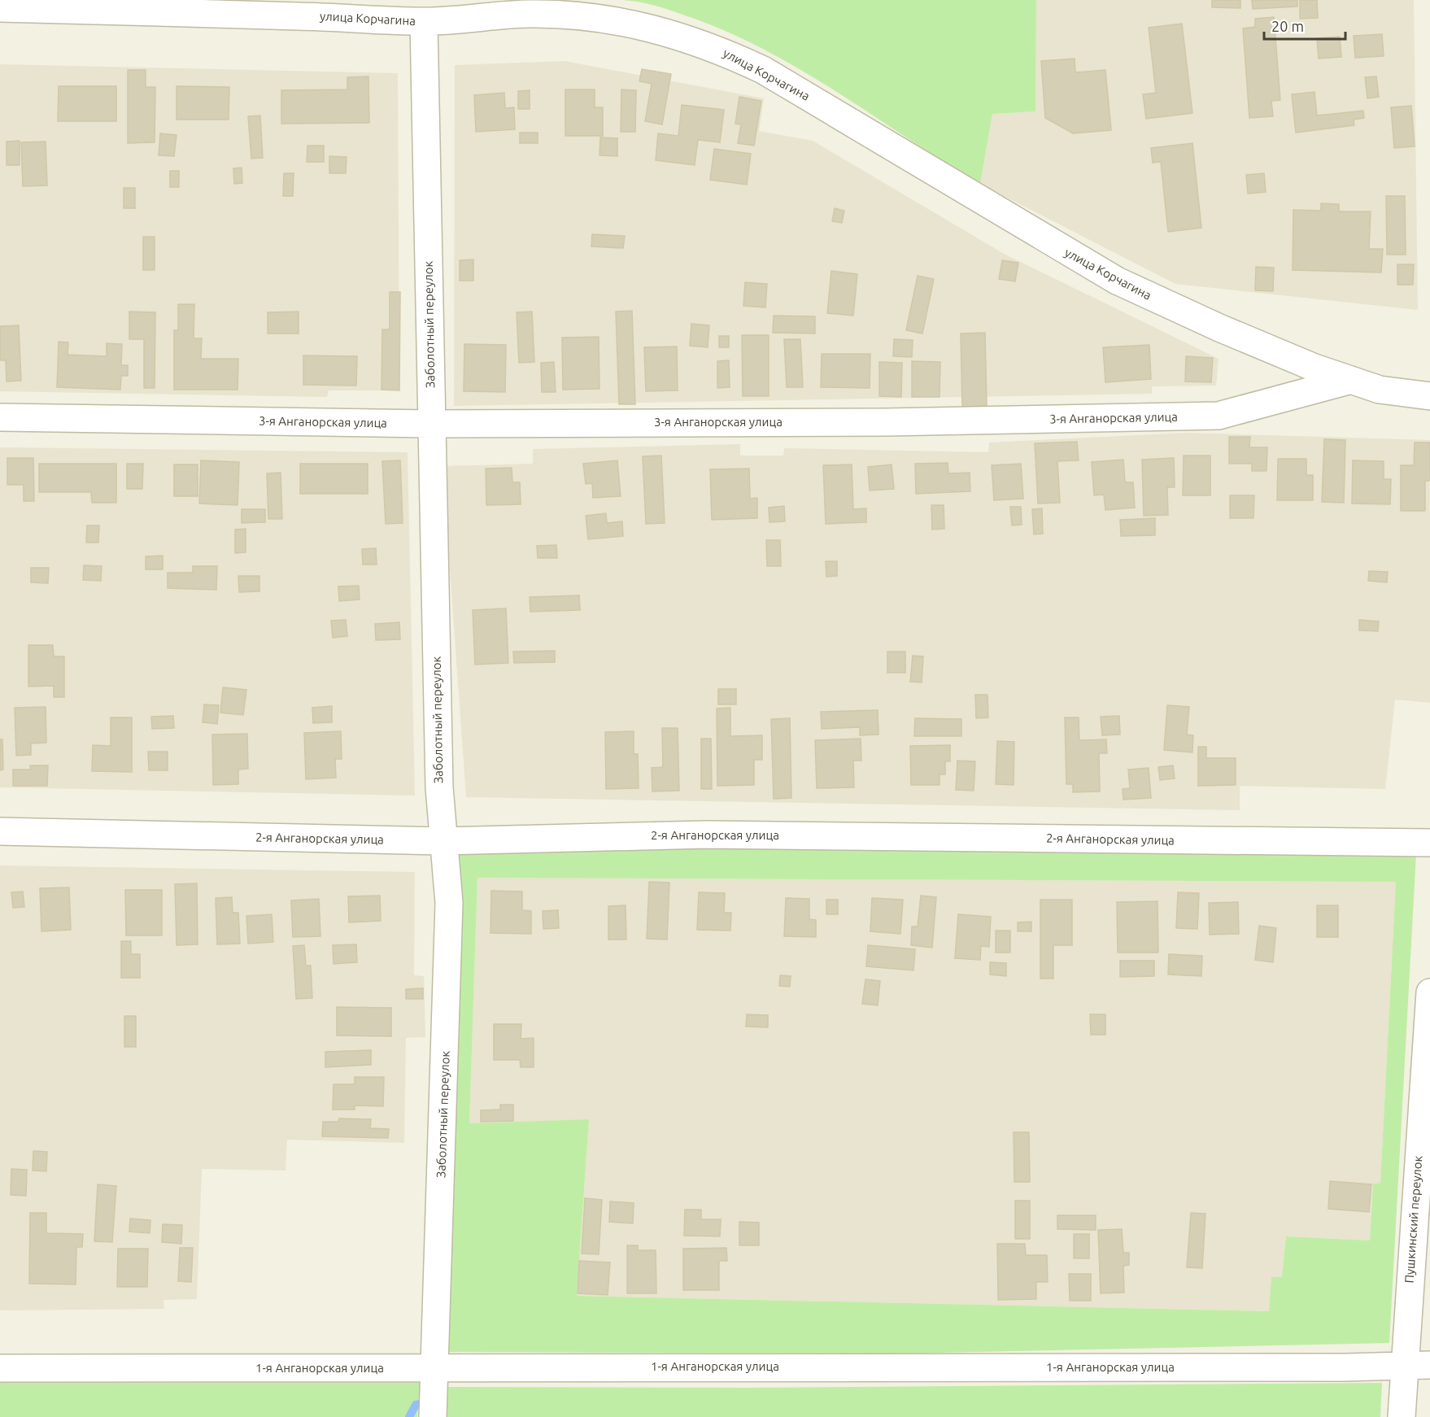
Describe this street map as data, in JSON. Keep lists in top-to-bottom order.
{
  "streets": {
    "street": [
      "улица Корчагина",
      "Заболотный переулок",
      "3-я Анганорская улица",
      "2-я Анганорская улица",
      "Пушкинский переулок",
      "1-я Анганорская улица"
    ]
  },
  "crossings": [
    ["улица Корчагина", "Заболотный переулок"],
    ["улица Корчагина", "3-я Анганорская улица"],
    ["Заболотный переулок", "3-я Анганорская улица"],
    ["Заболотный переулок", "2-я Анганорская улица"],
    ["Заболотный переулок", "1-я Анганорская улица"],
    ["Пушкинский переулок", "1-я Анганорская улица"]
  ],
  "scale_bar": "20 m"
}
